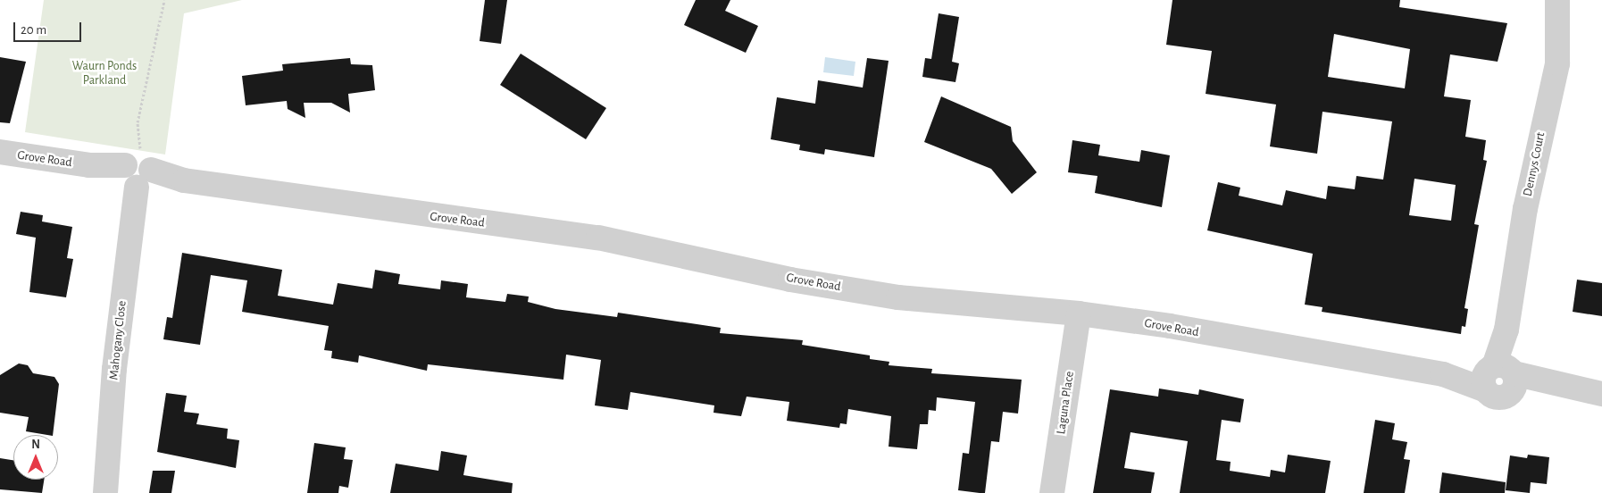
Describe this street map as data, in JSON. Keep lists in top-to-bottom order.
{
  "streets": {
    "street": [
      "Grove Road",
      "Dennys Court",
      "Mahogany Close",
      "Laguna Place"
    ]
  },
  "crossings": [
    ["Grove Road", "Dennys Court"],
    ["Grove Road", "Mahogany Close"],
    ["Grove Road", "Laguna Place"]
  ],
  "parks": ["Waurn Ponds Parkland"],
  "scale_bar": "20 m",
  "north": "top"
}
